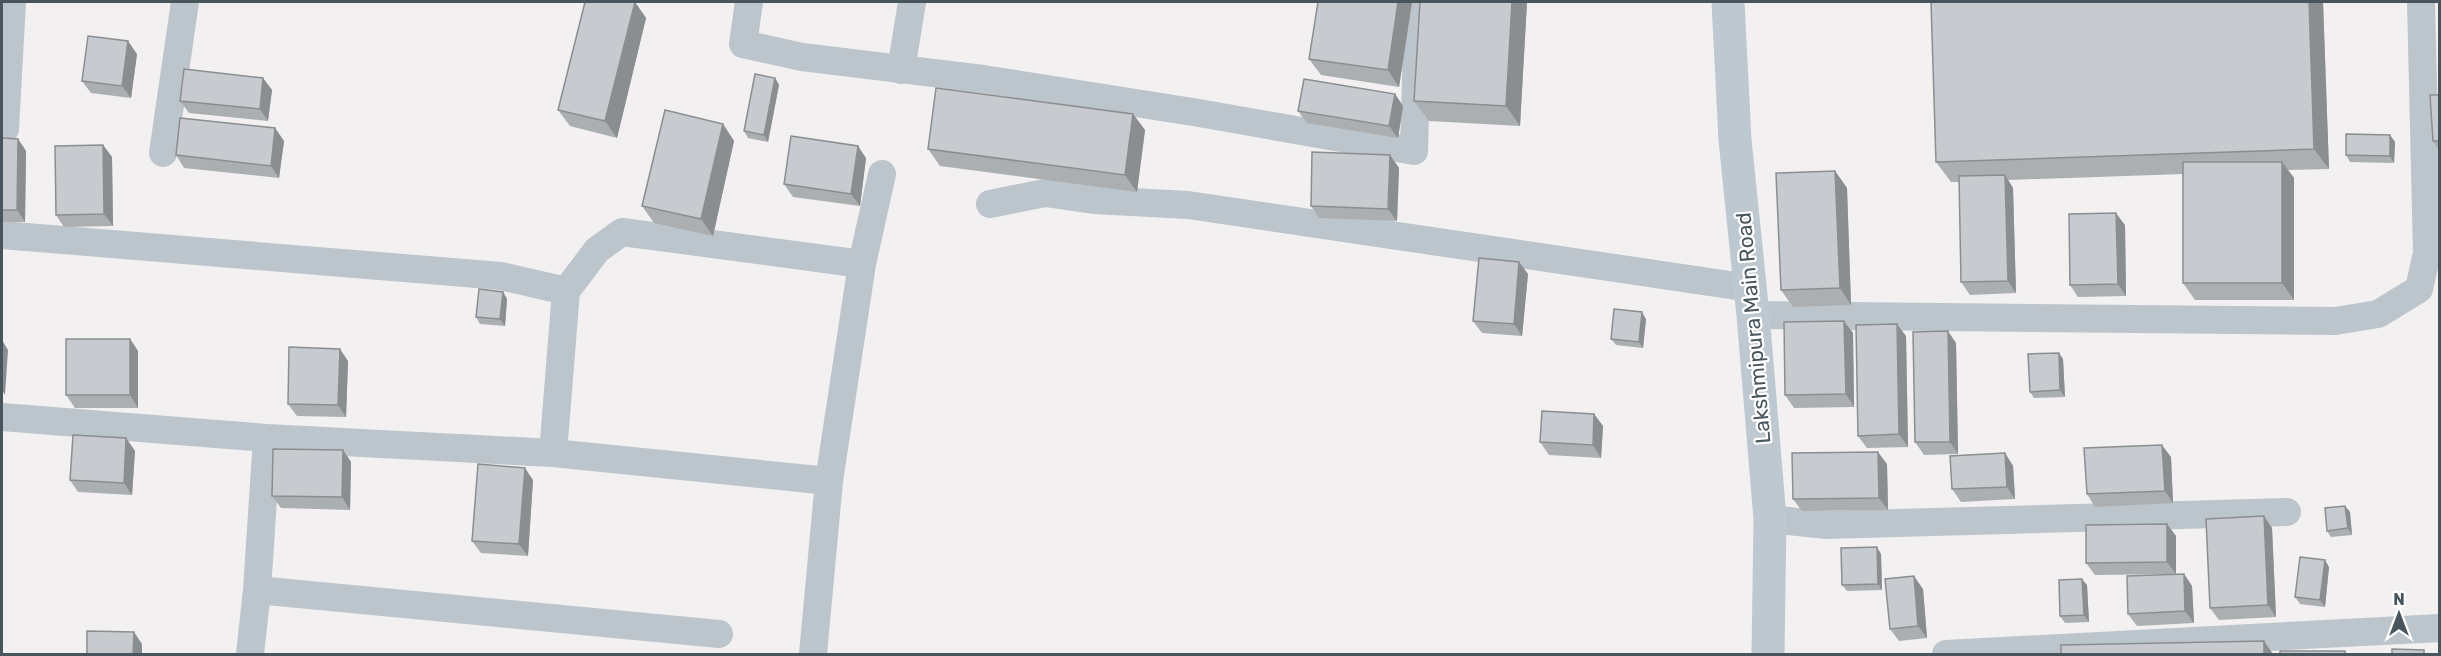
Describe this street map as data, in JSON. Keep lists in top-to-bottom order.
{
  "streets": {
    "main road": ["Lakshmipura Main Road"]
  },
  "north": "top"
}
